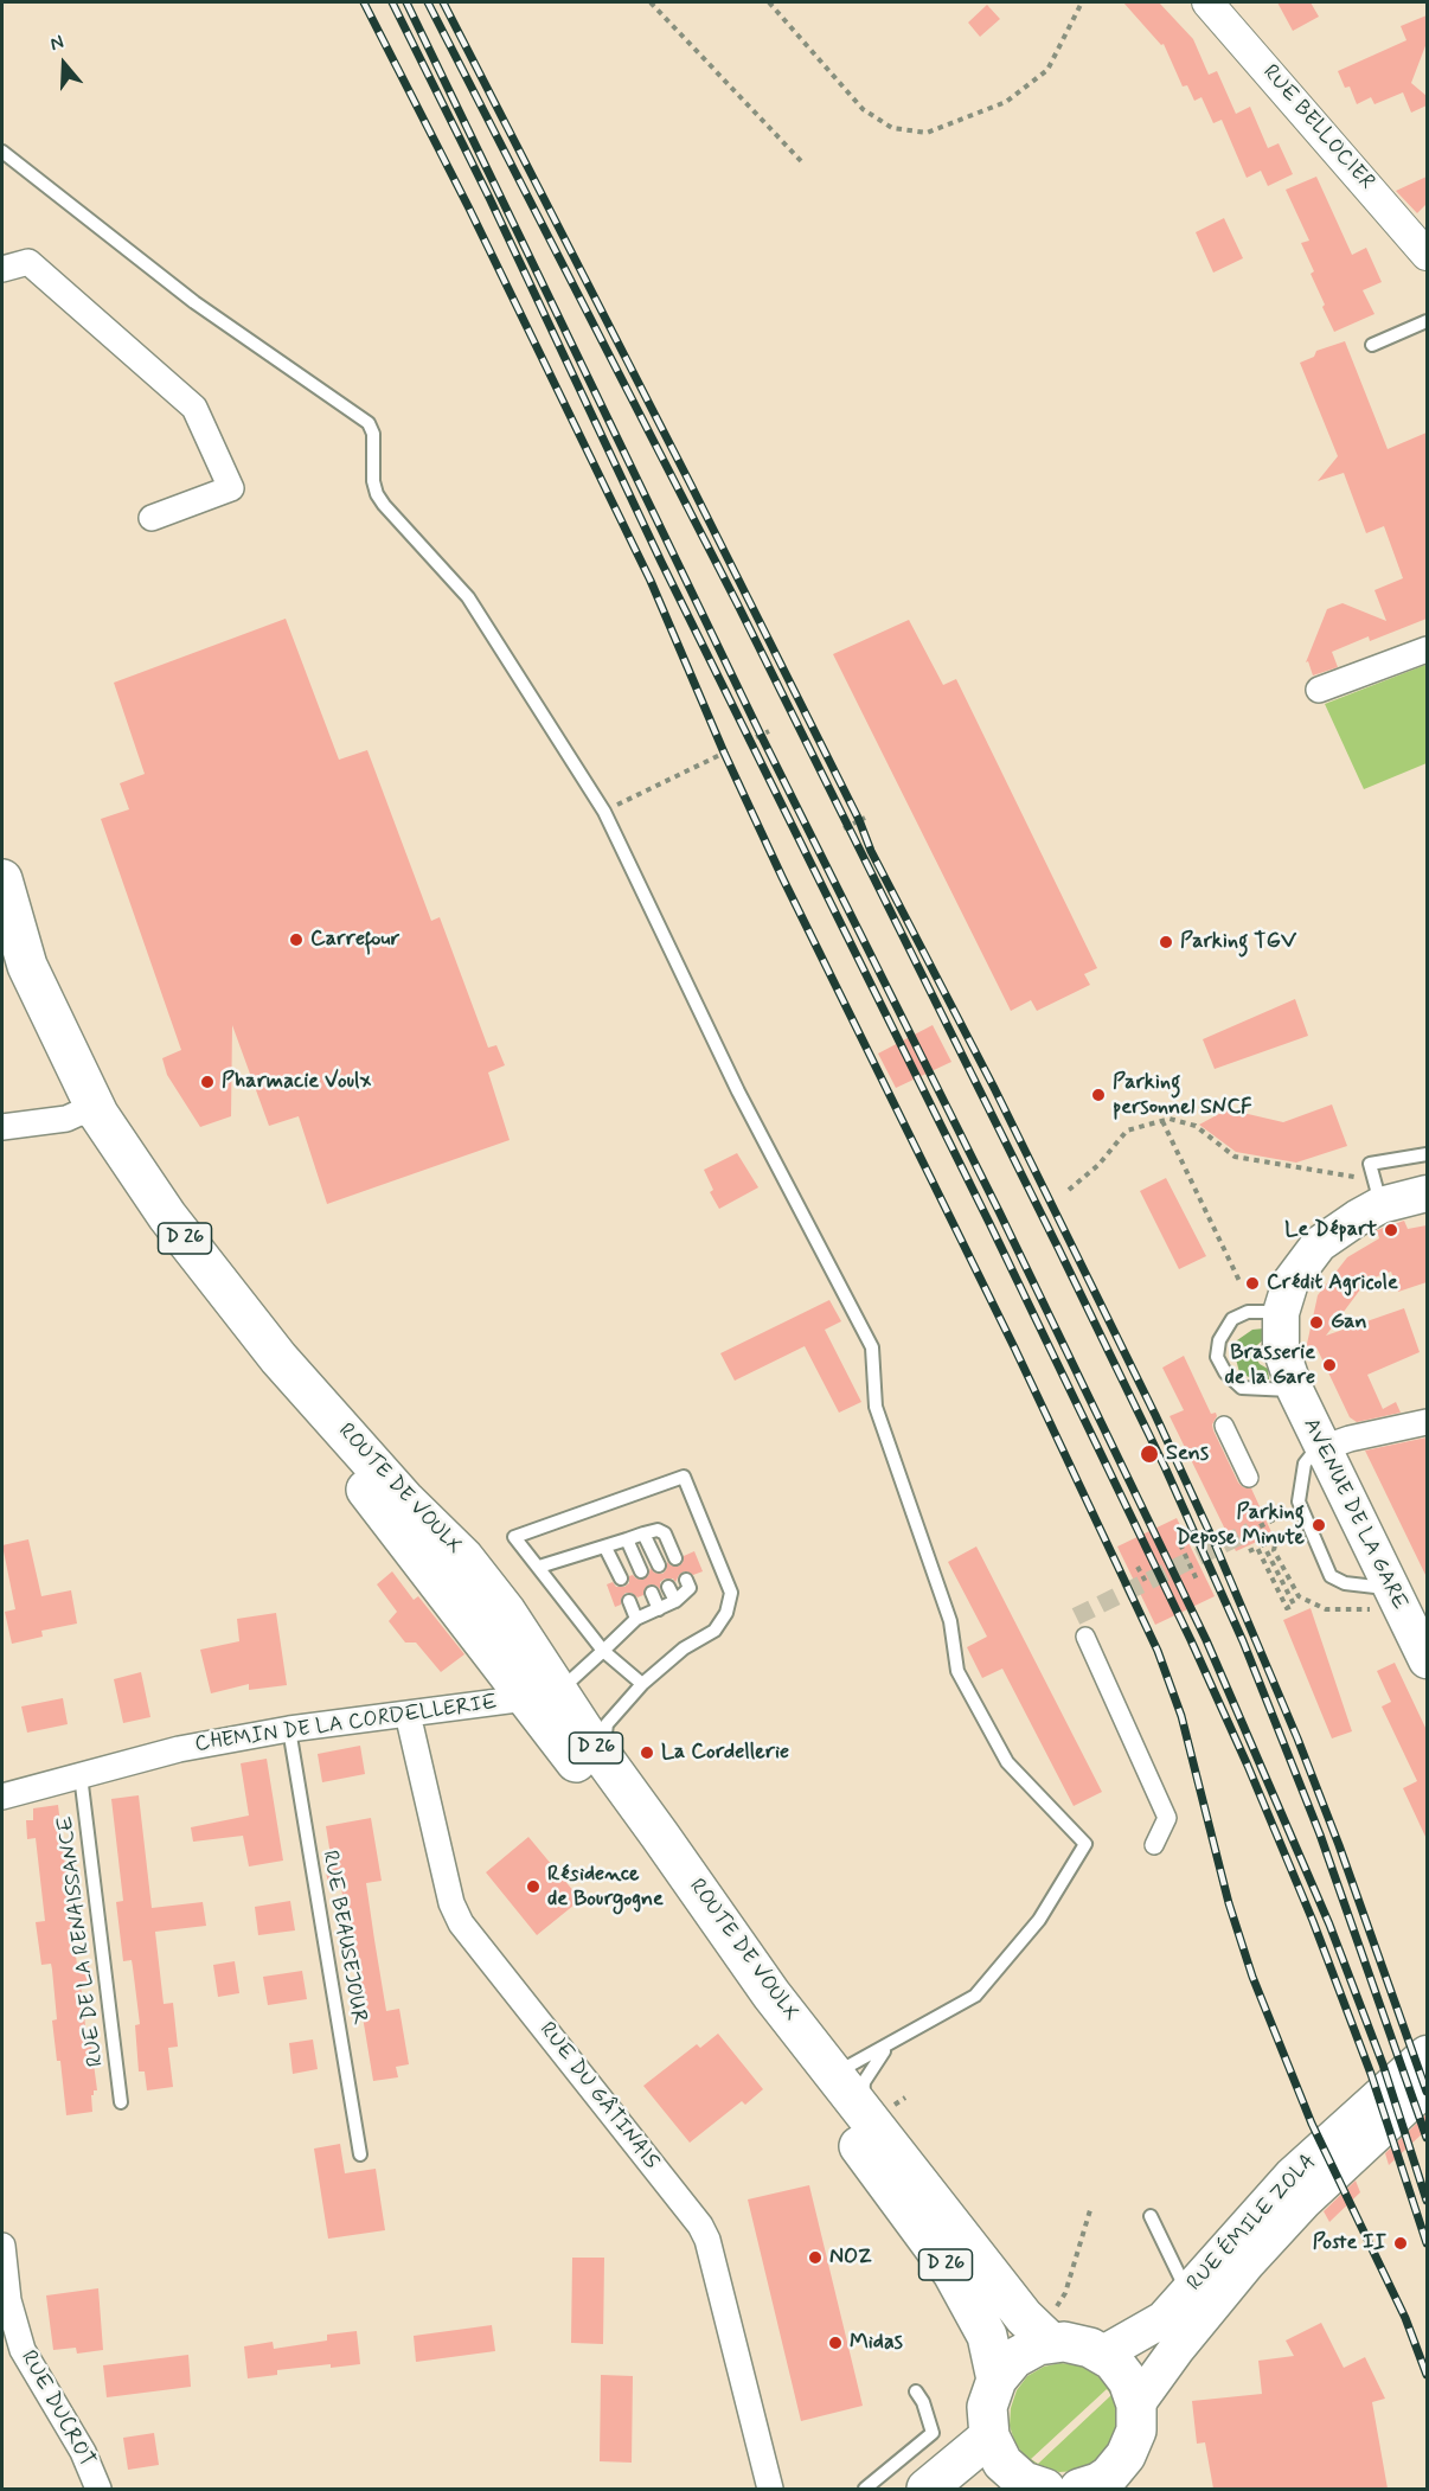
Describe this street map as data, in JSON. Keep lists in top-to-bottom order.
{
  "streets": {
    "main road": [
      "D 26",
      "ROUTE DE VOULX",
      "AVENUE DE LA GARE",
      "RUE ÉMILE ZOLA"
    ],
    "street": [
      "RUE BELLOCIER",
      "CHEMIN DE LA CORDELLERIE",
      "RUE DU GÂTINAIS",
      "RUE DUCROT"
    ],
    "lane": ["RUE BEAUSEJOUR", "RUE DE LA RENAISSANCE"]
  },
  "crossings": [
    ["ROUTE DE VOULX", "CHEMIN DE LA CORDELLERIE"],
    ["CHEMIN DE LA CORDELLERIE", "RUE BEAUSEJOUR"],
    ["CHEMIN DE LA CORDELLERIE", "RUE DE LA RENAISSANCE"],
    ["CHEMIN DE LA CORDELLERIE", "RUE DU GÂTINAIS"]
  ],
  "places": [
    "Carrefour",
    "Parking TGV",
    "Pharmacie Voulx",
    "Parking personnel SNCF",
    "Le Départ",
    "Crédit Agricole",
    "Gan",
    "Brasserie de la Gare",
    "Sens",
    "Parking Depose Minute",
    "La Cordellerie",
    "Résidence de Bourgogne",
    "Poste II",
    "NOZ",
    "Midas"
  ],
  "north": "top"
}
